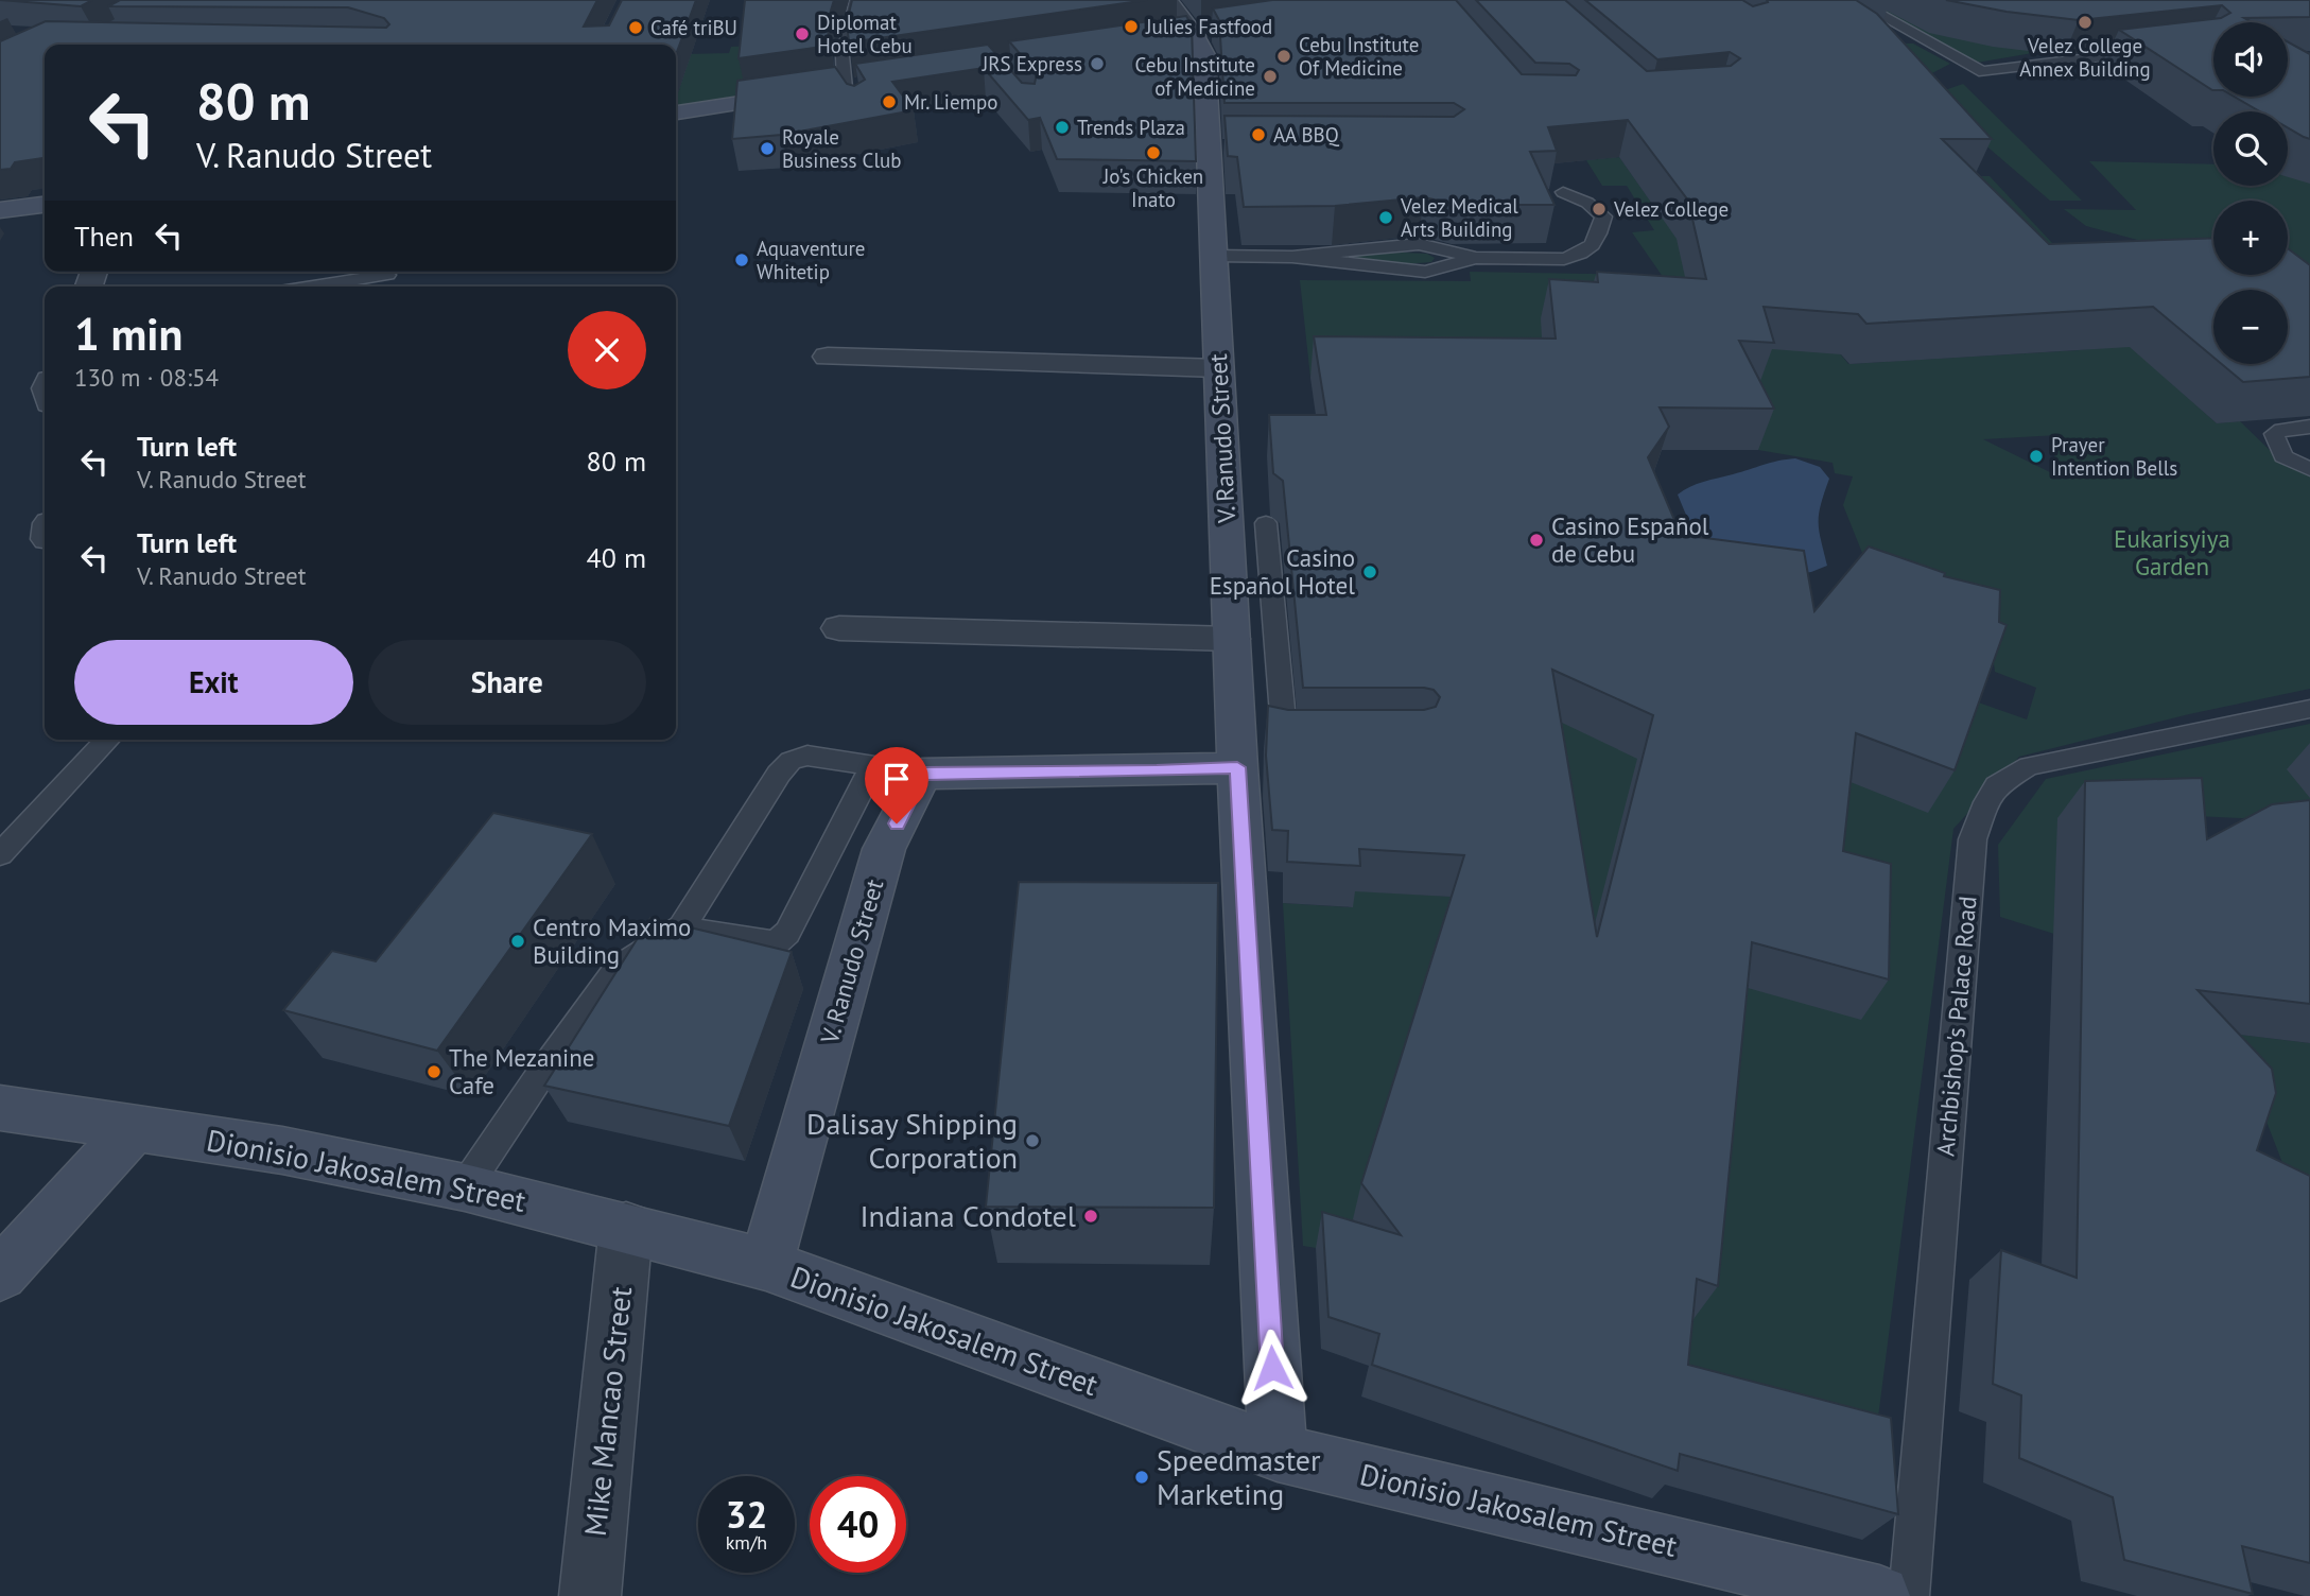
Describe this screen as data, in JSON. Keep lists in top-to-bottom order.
{
  "streets": {
    "street": ["V. Ranudo Street", "Dionisio Jakosalem Street", "Mike Mancao Street"],
    "lane": ["Archbishop's Palace Road"]
  },
  "crossings": [
    ["V. Ranudo Street", "Dionisio Jakosalem Street"],
    ["Dionisio Jakosalem Street", "Mike Mancao Street"]
  ],
  "parks": ["Eukarisyiya Garden"],
  "places": [
    "Velez College Annex Building",
    "Julies Fastfood",
    "Café triBU",
    "Diplomat Hotel Cebu",
    "Cebu Institute Of Medicine",
    "JRS Express",
    "Cebu Institute of Medicine",
    "Mr. Liempo",
    "Trends Plaza",
    "AA BBQ",
    "Royale Business Club",
    "Jo's Chicken Inato",
    "Velez College",
    "Velez Medical Arts Building",
    "Aquaventure Whitetip",
    "Prayer Intention Bells",
    "Casino Español de Cebu",
    "Casino Español Hotel",
    "Centro Maximo Building",
    "The Mezanine Cafe",
    "Dalisay Shipping Corporation",
    "Indiana Condotel",
    "Speedmaster Marketing"
  ],
  "page": {
    "map_buttons": ["+", "−"],
    "turn": ["80 m", "V. Ranudo Street"],
    "then": "Then",
    "heading": ["1 min", "130 m · 08:54"],
    "list": [
      {
        "name": "Turn left",
        "note": "V. Ranudo Street",
        "value": "80 m"
      },
      {
        "name": "Turn left",
        "note": "V. Ranudo Street",
        "value": "40 m"
      }
    ],
    "buttons": ["Exit", "Share"],
    "speed": "32 km/h",
    "limit": "40"
  }
}
